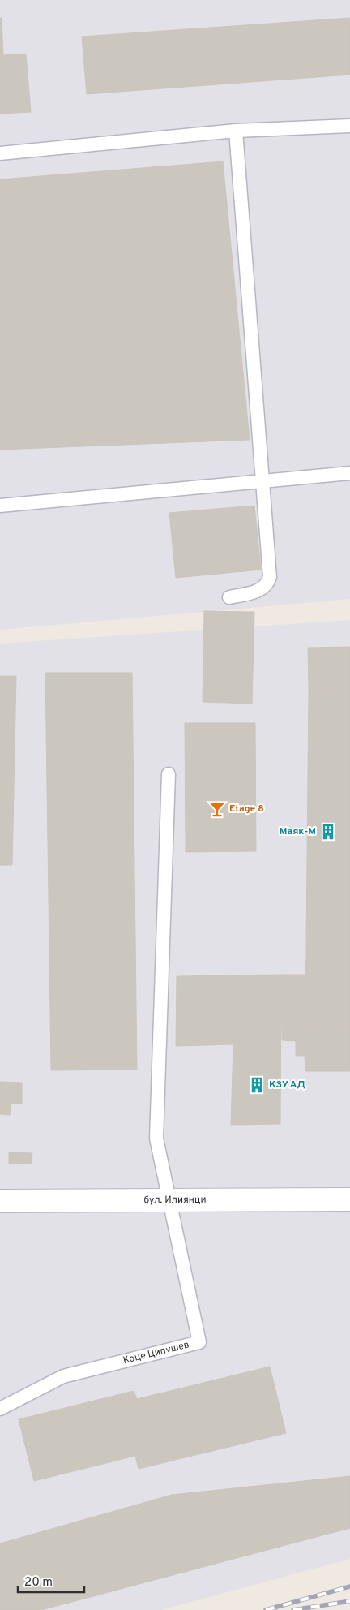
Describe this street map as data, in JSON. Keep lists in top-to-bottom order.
{
  "streets": {
    "street": ["бул. Илиянци"],
    "lane": ["Коце Ципушев"]
  },
  "crossings": [
    ["бул. Илиянци", "Коце Ципушев"]
  ],
  "places": {
    "bar": ["Etage 8"],
    "building": ["Маяк-М", "КЗУ АД"]
  },
  "scale_bar": "20 m"
}
